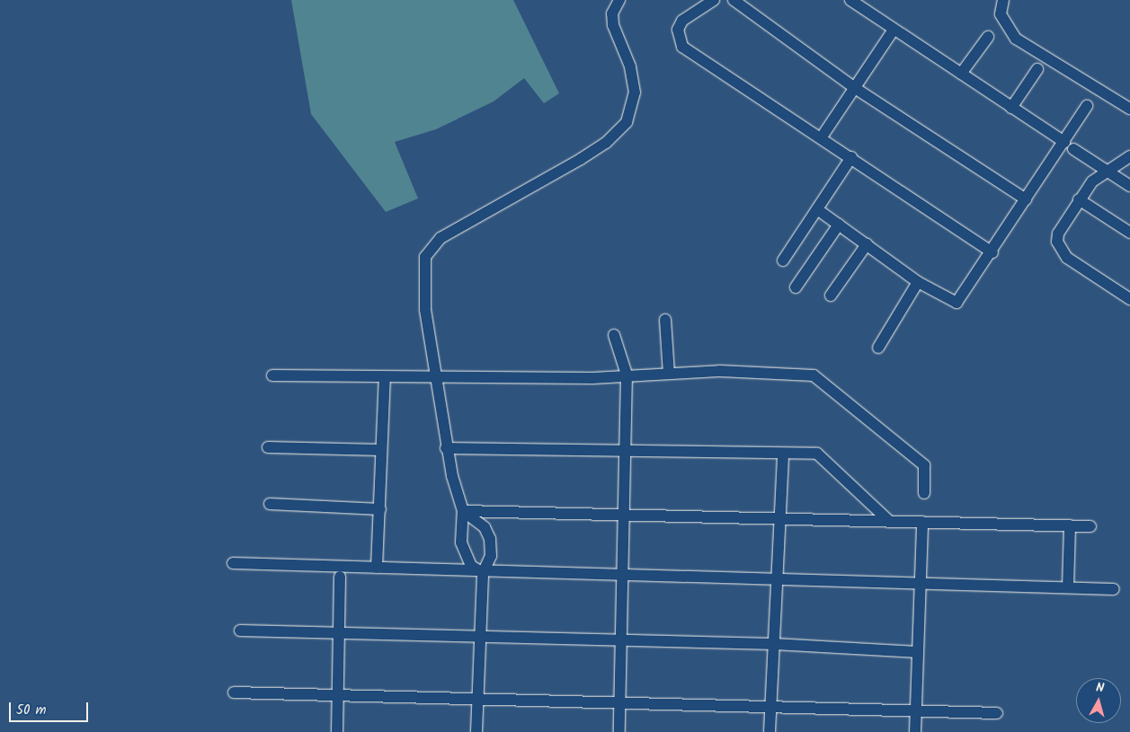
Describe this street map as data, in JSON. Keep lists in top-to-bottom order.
{
  "scale_bar": "50 m",
  "north": "top"
}
